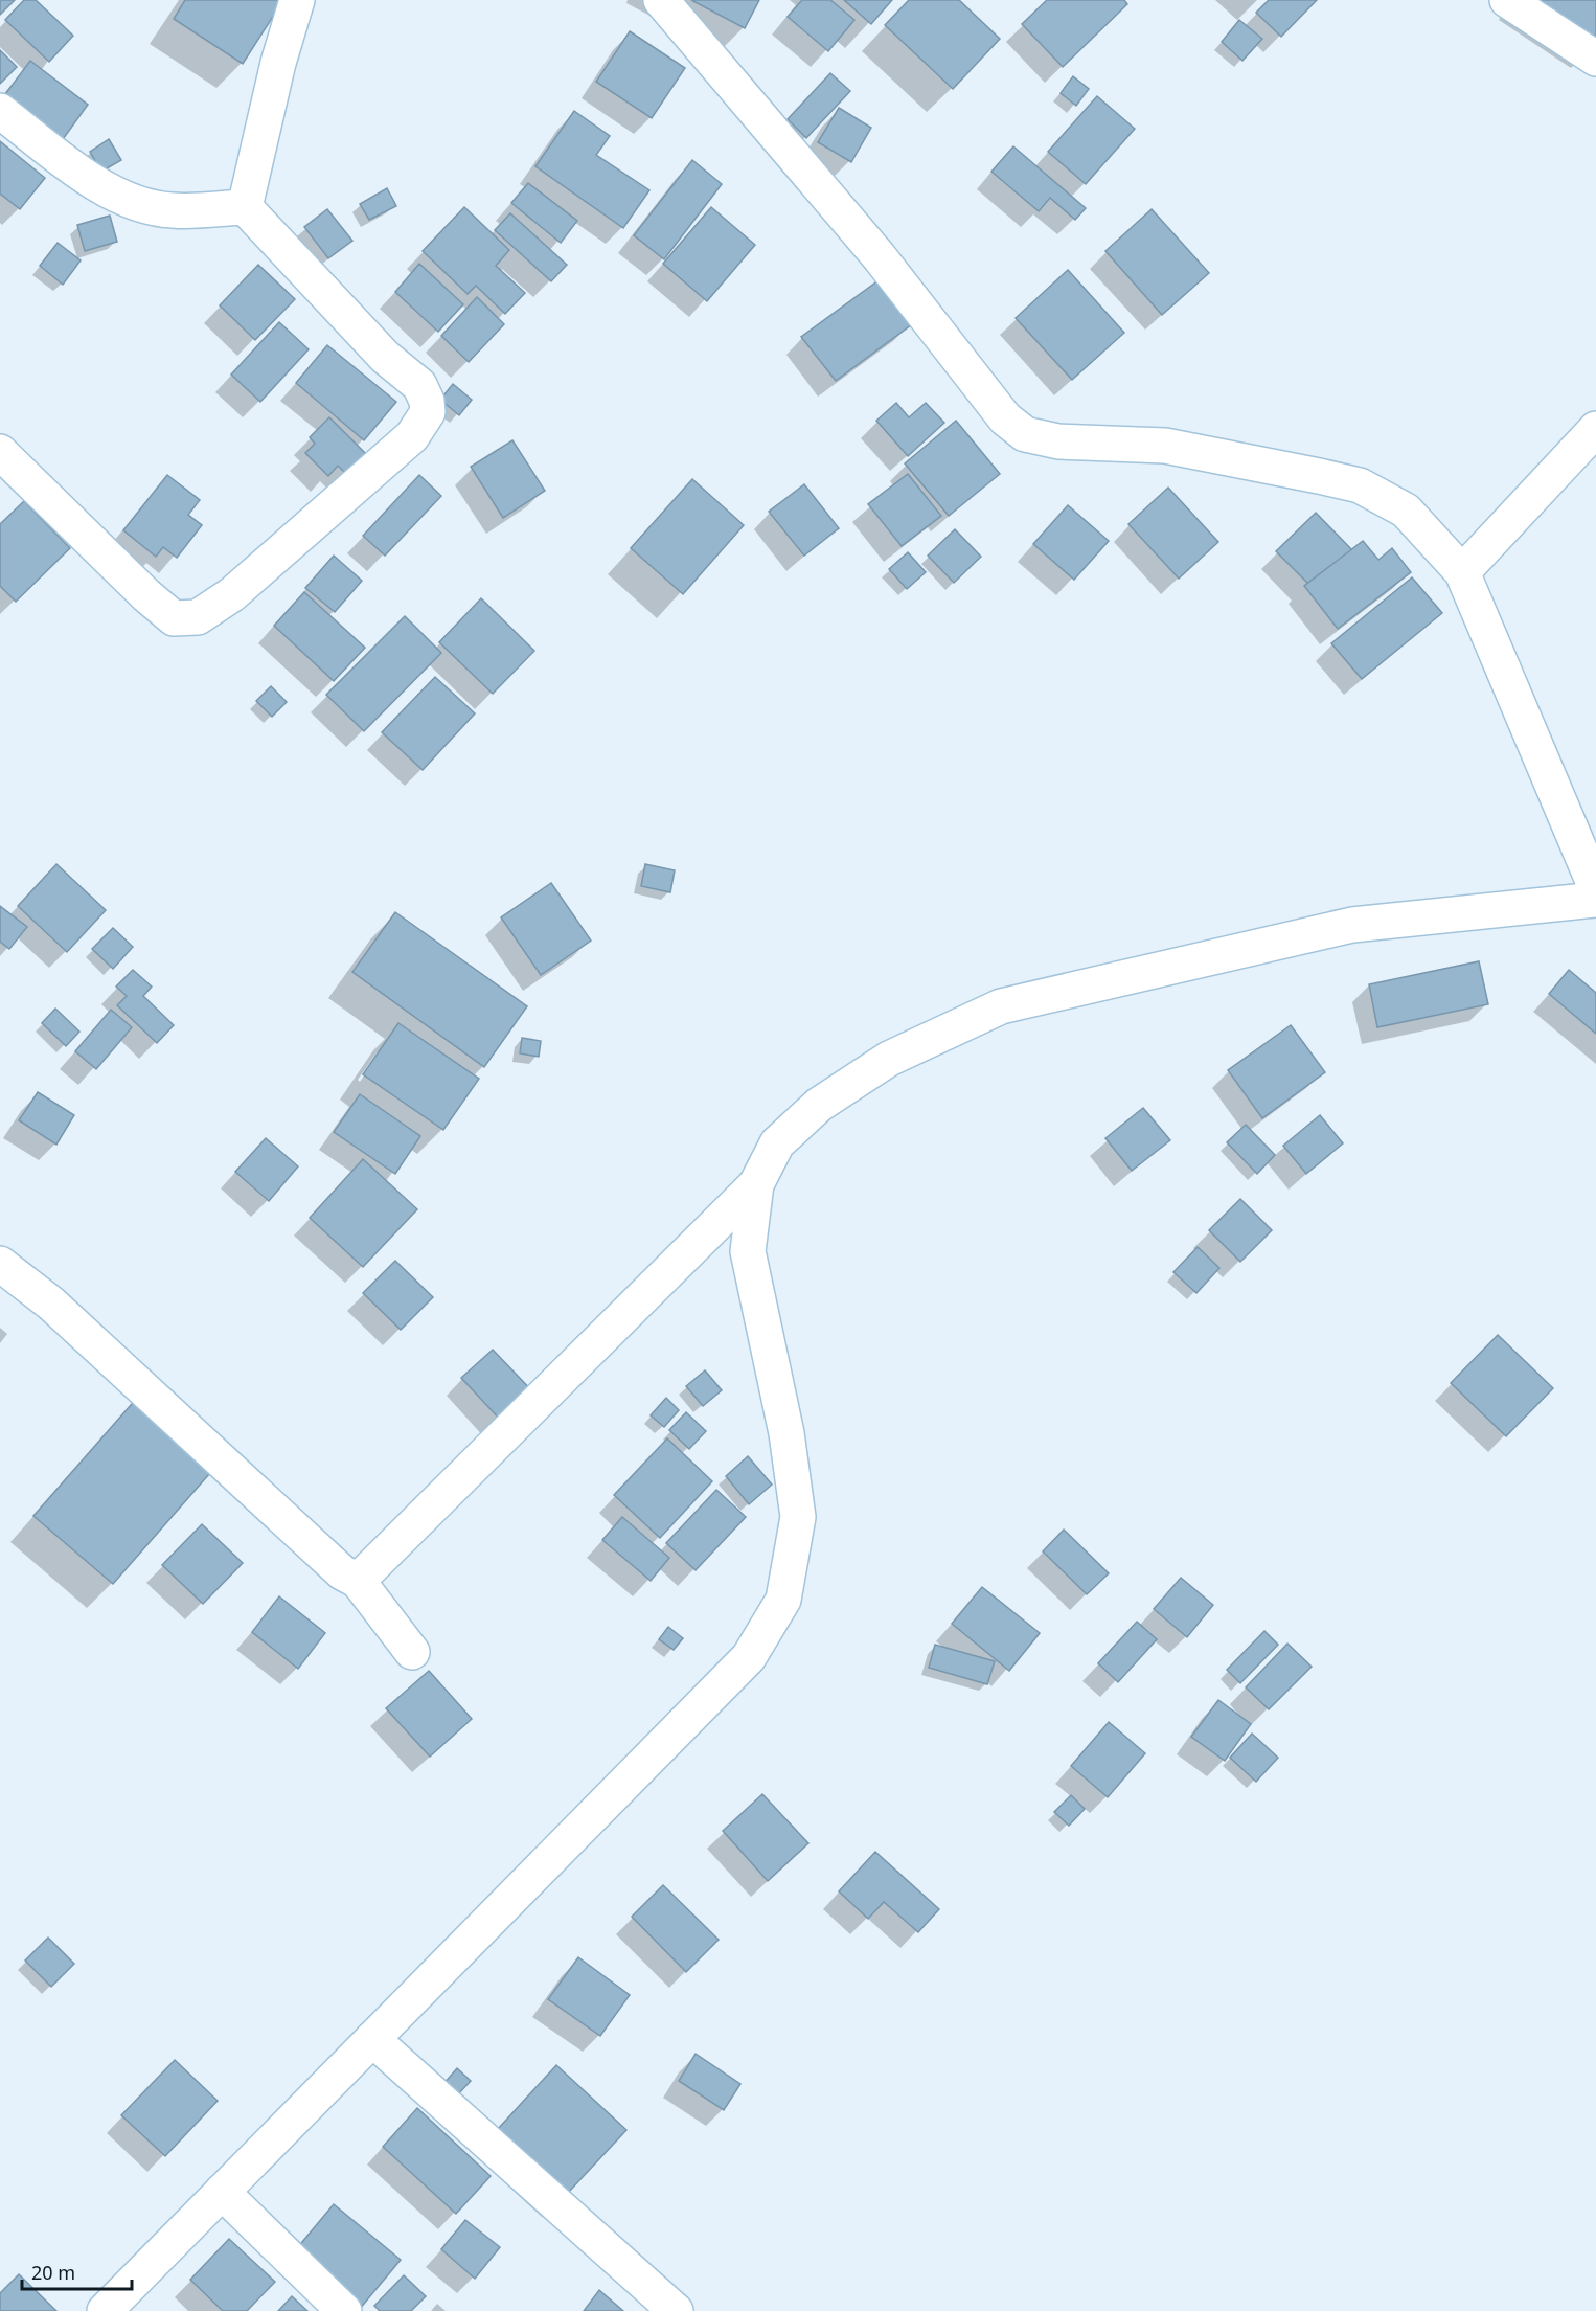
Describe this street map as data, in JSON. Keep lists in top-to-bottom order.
{
  "scale_bar": "20 m"
}
